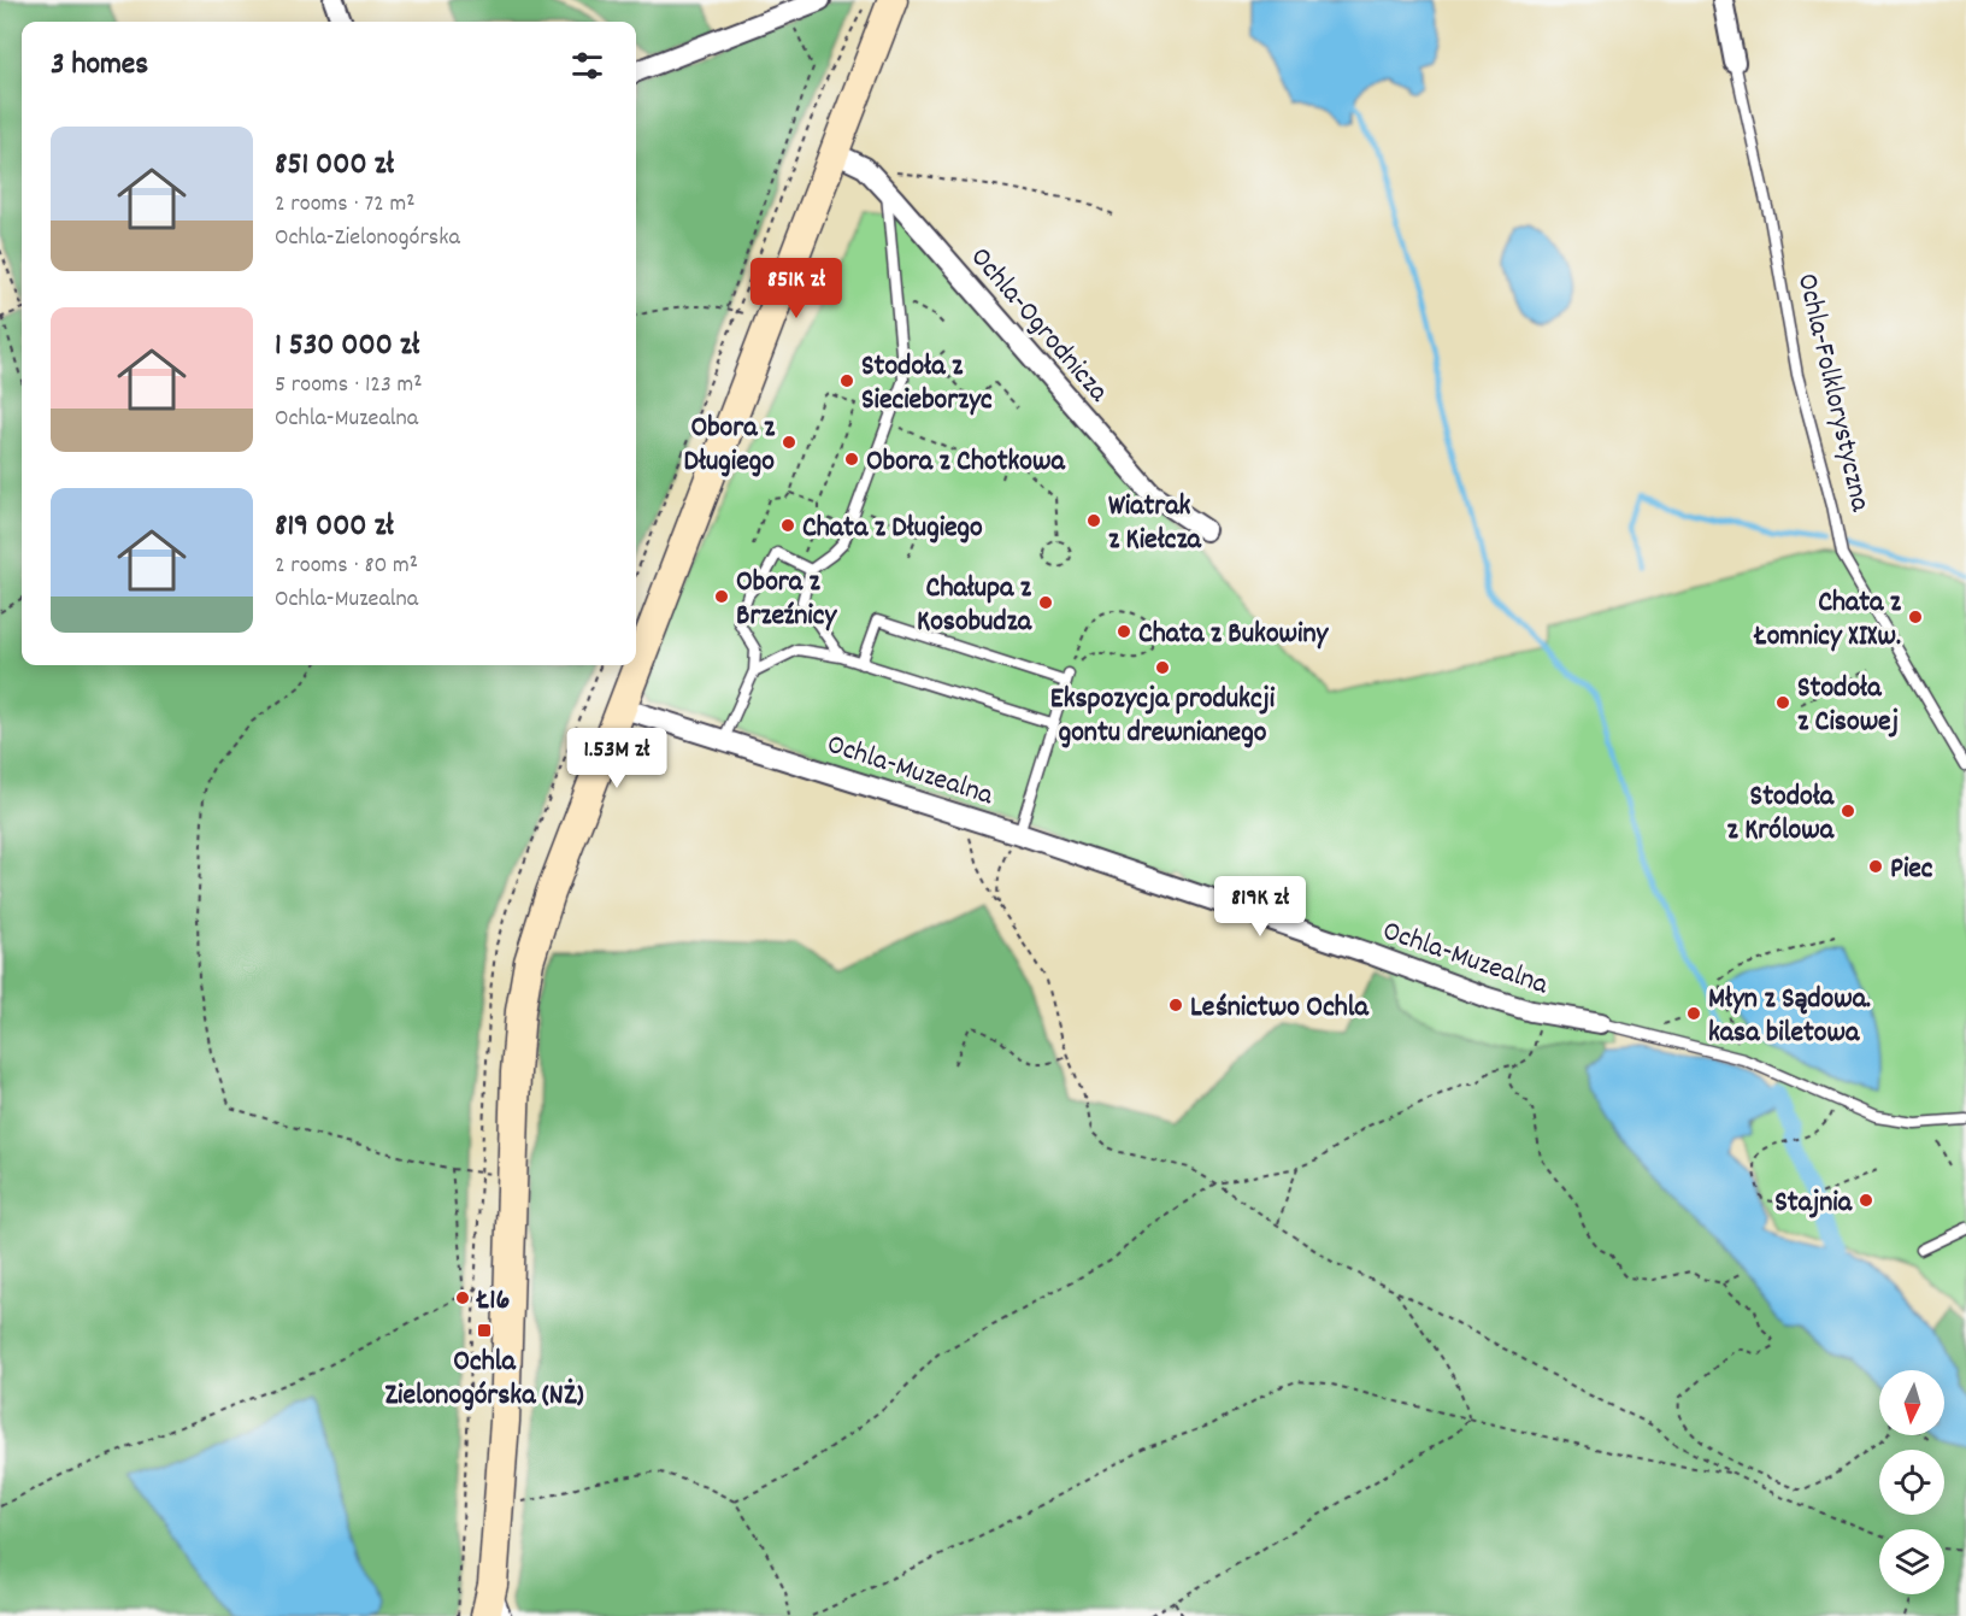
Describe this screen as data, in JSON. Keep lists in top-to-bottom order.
{
  "streets": {
    "street": ["Ochla-Ogrodnicza", "Ochla-Folklorystyczna", "Ochla-Muzealna"]
  },
  "places": {
    "other": [
      "Stodoła z Siecieborzyc",
      "Obora z Długiego",
      "Obora z Chotkowa",
      "Wiatrak z Kiełcza",
      "Chata z Długiego",
      "Obora z Brzeźnicy",
      "Chałupa z Kosobudza",
      "Chata z Łomnicy XIXw.",
      "Chata z Bukowiny",
      "Ekspozycja produkcji gontu drewnianego",
      "Stodoła z Cisowej",
      "Stodoła z Królowa",
      "Piec",
      "Leśnictwo Ochla",
      "Młyn z Sądowa. kasa biletowa",
      "Stajnia",
      "Ł16"
    ],
    "transit": ["Ochla Zielonogórska (NŻ)"]
  },
  "north": "bottom",
  "page": {
    "heading": "3 homes",
    "list": [
      {
        "name": "851 000 zł",
        "note": "2 rooms · 72 m² · Ochla-Zielonogórska"
      },
      {
        "name": "1 530 000 zł",
        "note": "5 rooms · 123 m² · Ochla-Muzealna"
      },
      {
        "name": "819 000 zł",
        "note": "2 rooms · 80 m² · Ochla-Muzealna"
      }
    ],
    "price": ["851K zł", "1.53M zł", "819K zł"]
  }
}
